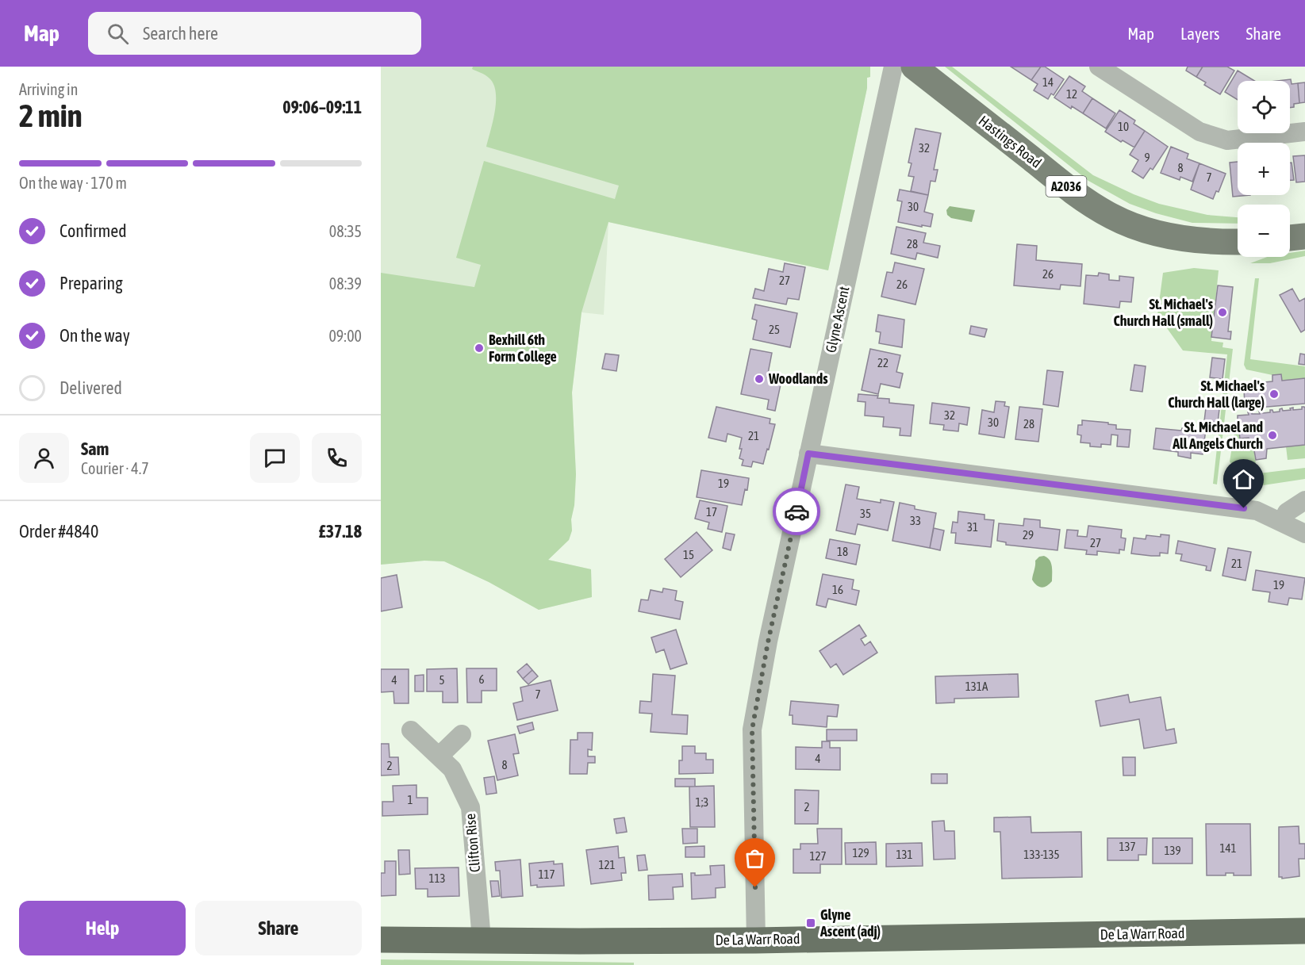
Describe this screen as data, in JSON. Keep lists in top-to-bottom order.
{
  "streets": {
    "highway": ["De La Warr Road"],
    "main road": ["Hastings Road", "A2036"],
    "street": ["Glyne Ascent", "Clifton Rise"]
  },
  "crossings": [
    ["Glyne Ascent", "De La Warr Road"],
    ["Clifton Rise", "De La Warr Road"]
  ],
  "places": {
    "other": [
      "St. Michael's Church Hall (small)",
      "Bexhill 6th Form College",
      "Woodlands",
      "St. Michael's Church Hall (large)",
      "St. Michael and All Angels Church"
    ],
    "transit": ["Glyne Ascent (adj)"]
  },
  "house_numbers": [
    "14",
    "12",
    "10",
    "32",
    "9",
    "8",
    "7",
    "30",
    "28",
    "26",
    "27",
    "26",
    "25",
    "22",
    "32",
    "30",
    "28",
    "21",
    "19",
    "17",
    "35",
    "33",
    "31",
    "29",
    "27",
    "18",
    "15",
    "21",
    "19",
    "16",
    "6",
    "4",
    "5",
    "131A",
    "7",
    "4",
    "8",
    "2",
    "1",
    "1;3",
    "2",
    "137",
    "141",
    "139",
    "129",
    "131",
    "133-135",
    "127",
    "121",
    "117",
    "113"
  ],
  "page": {
    "header": "Map",
    "search": "Search here",
    "nav": ["Map", "Layers", "Share"],
    "heading": ["2 min", "Arriving in", "09:06–09:11"],
    "panel": [
      "Sam",
      "Courier · 4.7",
      "Order #4840",
      "£37.18"
    ],
    "map_buttons": ["+", "−"],
    "bar": "On the way · 170 m",
    "list": [
      ["Confirmed", "08:35"],
      ["Preparing", "08:39"],
      ["On the way", "09:00"],
      "Delivered"
    ],
    "buttons": ["Help", "Share"]
  }
}
